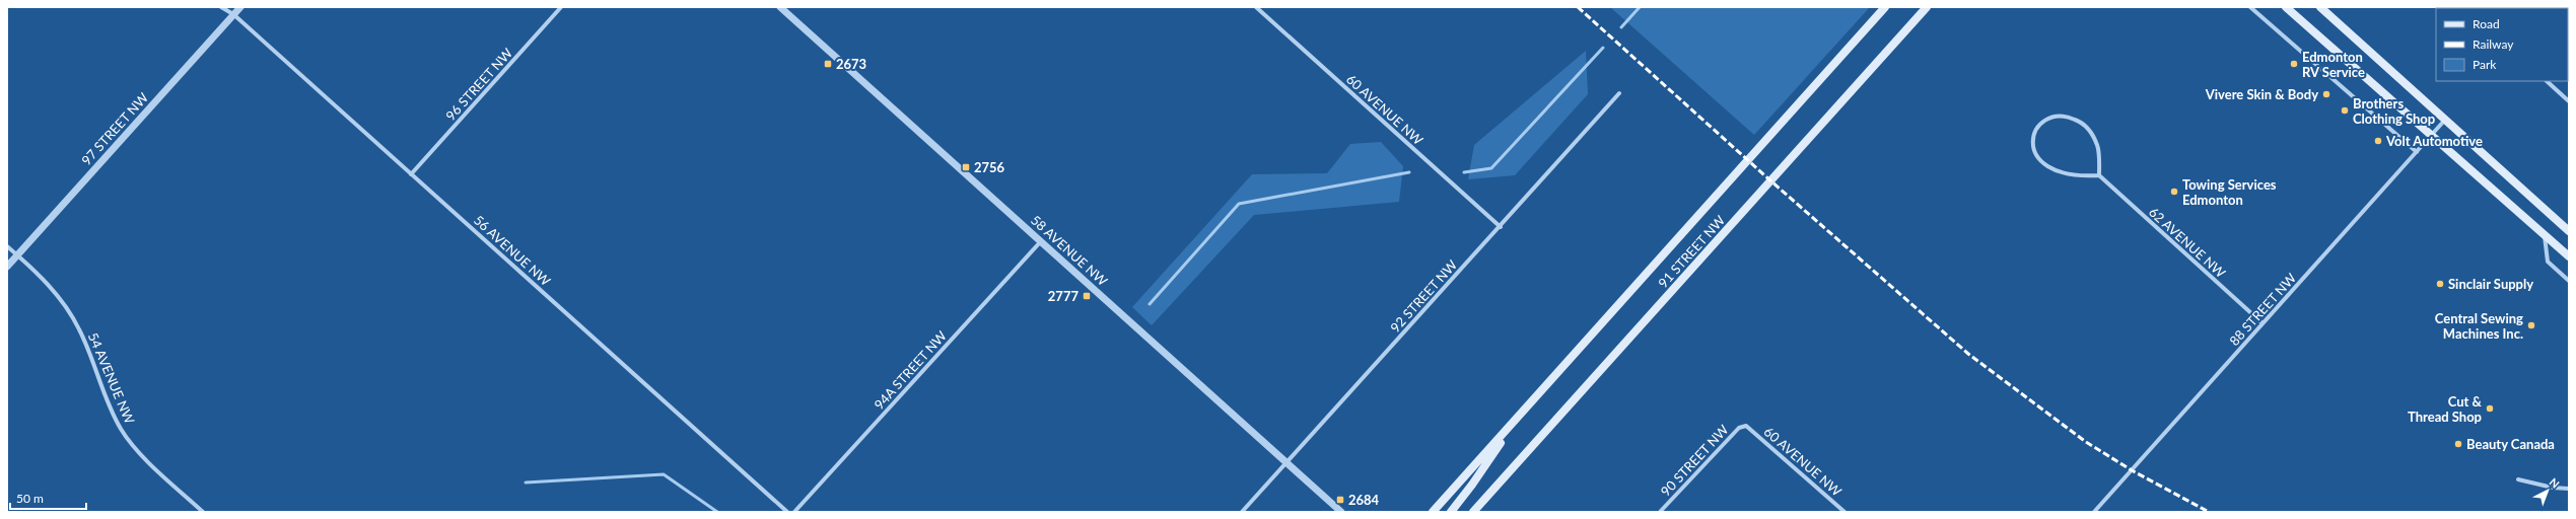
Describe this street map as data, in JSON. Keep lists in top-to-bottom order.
{
  "streets": {
    "main road": ["91 STREET NW"],
    "street": [
      "96 STREET NW",
      "60 AVENUE NW",
      "97 STREET NW",
      "62 AVENUE NW",
      "56 AVENUE NW",
      "58 AVENUE NW",
      "92 STREET NW",
      "88 STREET NW",
      "94A STREET NW",
      "54 AVENUE NW",
      "90 STREET NW"
    ]
  },
  "crossings": [
    ["96 STREET NW", "56 AVENUE NW"],
    ["60 AVENUE NW", "92 STREET NW"],
    ["60 AVENUE NW", "90 STREET NW"],
    ["97 STREET NW", "56 AVENUE NW"],
    ["97 STREET NW", "54 AVENUE NW"],
    ["62 AVENUE NW", "88 STREET NW"],
    ["58 AVENUE NW", "92 STREET NW"],
    ["58 AVENUE NW", "94A STREET NW"]
  ],
  "places": {
    "transit": [
      "2673",
      "2756",
      "2777",
      "2684"
    ],
    "other": [
      "Edmonton RV Service",
      "Vivere Skin & Body",
      "Brothers Clothing Shop",
      "Volt Automotive",
      "Towing Services Edmonton",
      "Sinclair Supply",
      "Central Sewing Machines Inc.",
      "Cut & Thread Shop",
      "Beauty Canada"
    ]
  },
  "legend": ["Road", "Railway", "Park"],
  "scale_bar": "50 m",
  "north": "top right"
}
